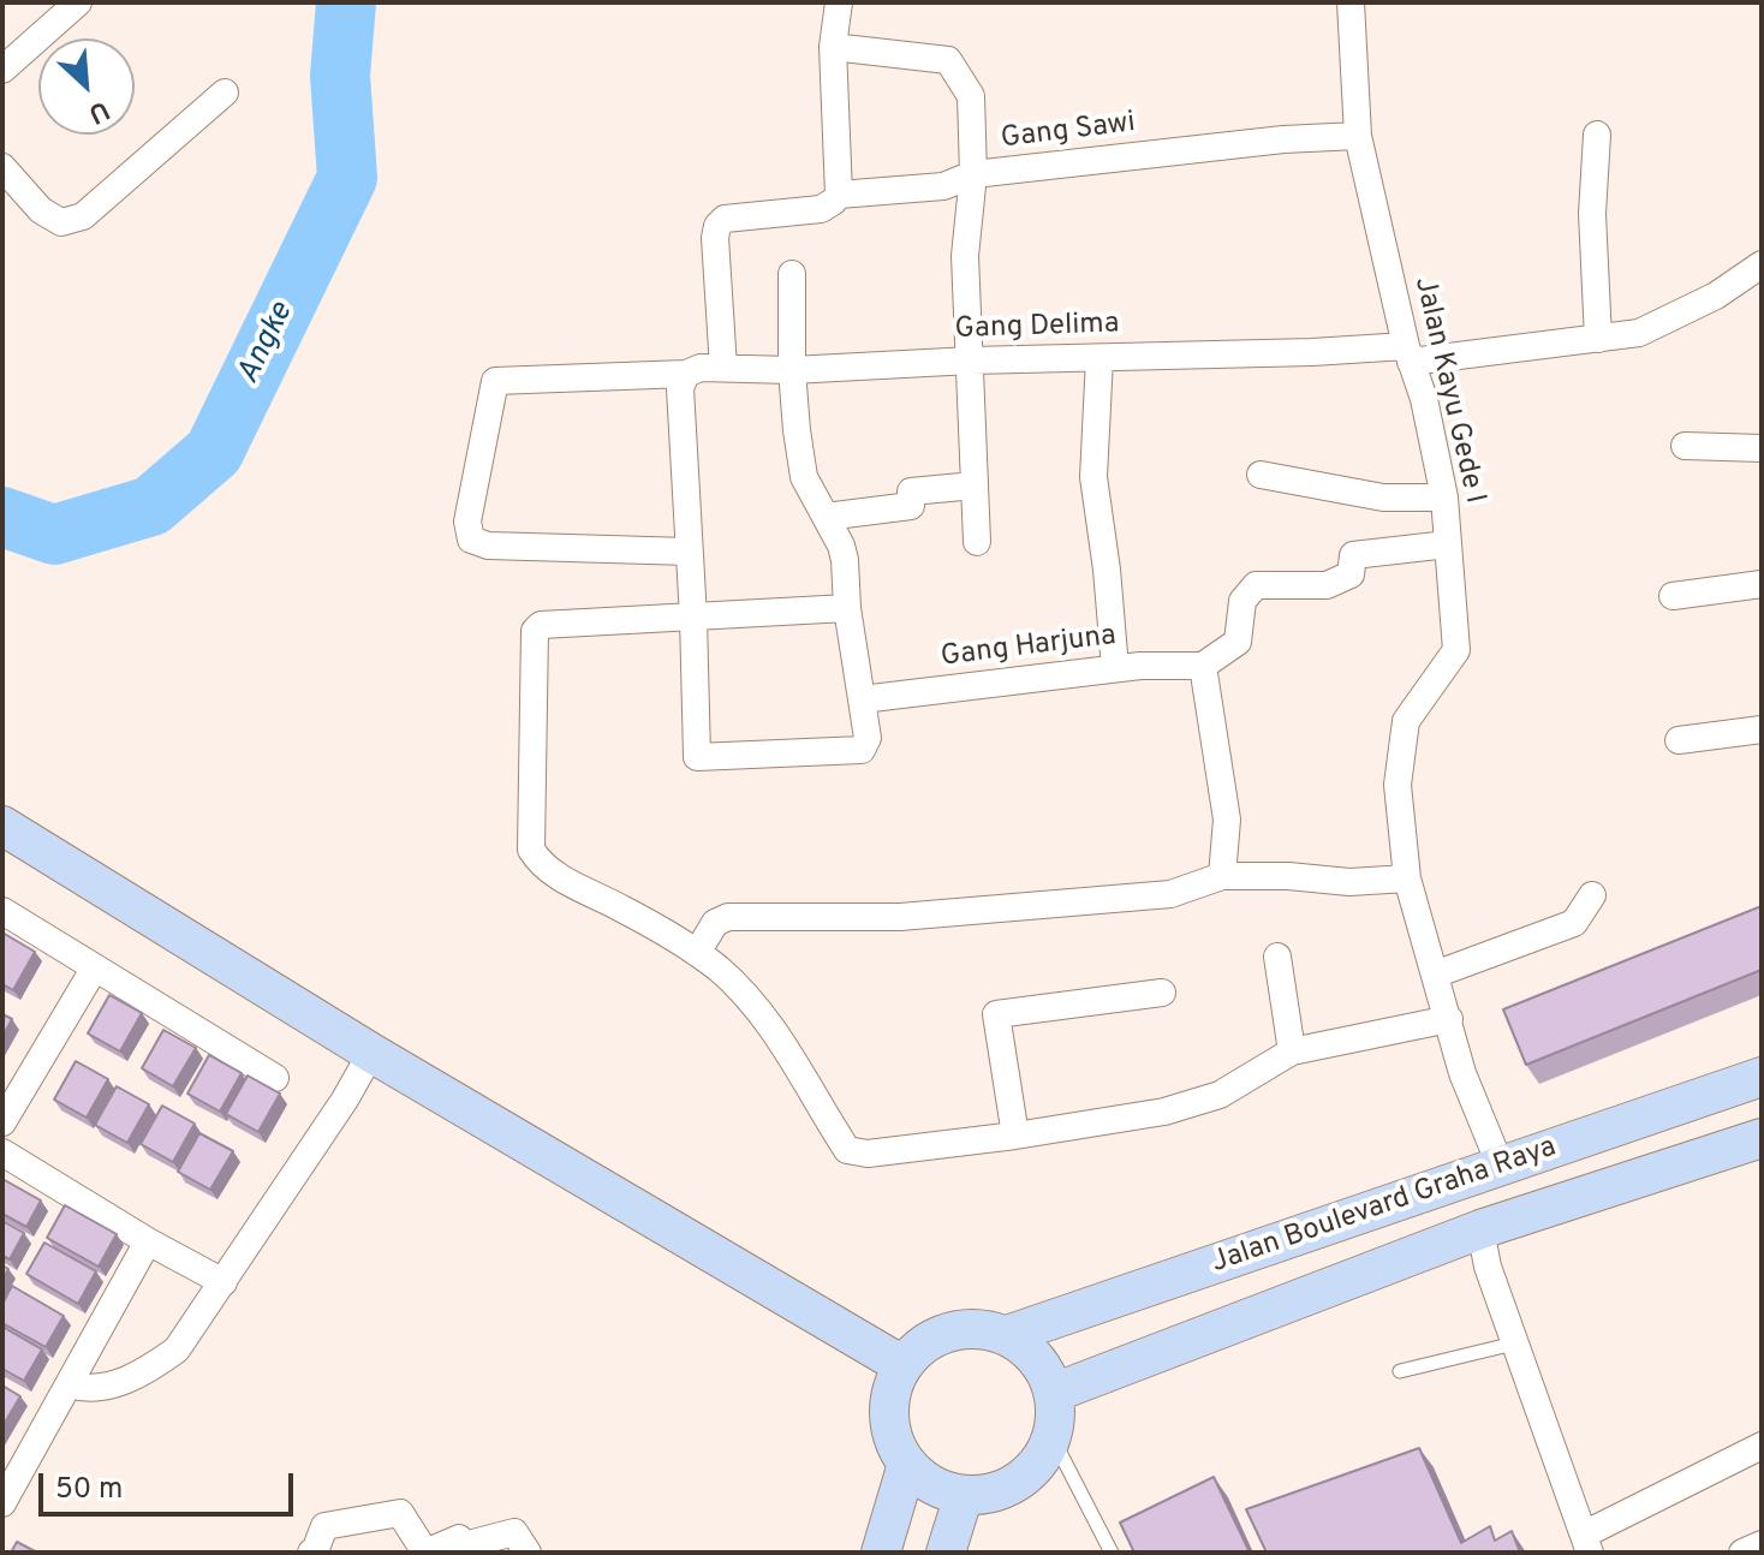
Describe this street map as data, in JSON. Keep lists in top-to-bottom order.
{
  "streets": {
    "main road": ["Jalan Boulevard Graha Raya"],
    "street": [
      "Gang Sawi",
      "Gang Delima",
      "Jalan Kayu Gede I",
      "Gang Harjuna"
    ]
  },
  "crossings": [
    ["Gang Sawi", "Gang Delima"],
    ["Gang Sawi", "Jalan Kayu Gede I"],
    ["Gang Delima", "Jalan Kayu Gede I"],
    ["Jalan Kayu Gede I", "Jalan Boulevard Graha Raya"]
  ],
  "water": ["Angke"],
  "scale_bar": "50 m",
  "north": "bottom right"
}
